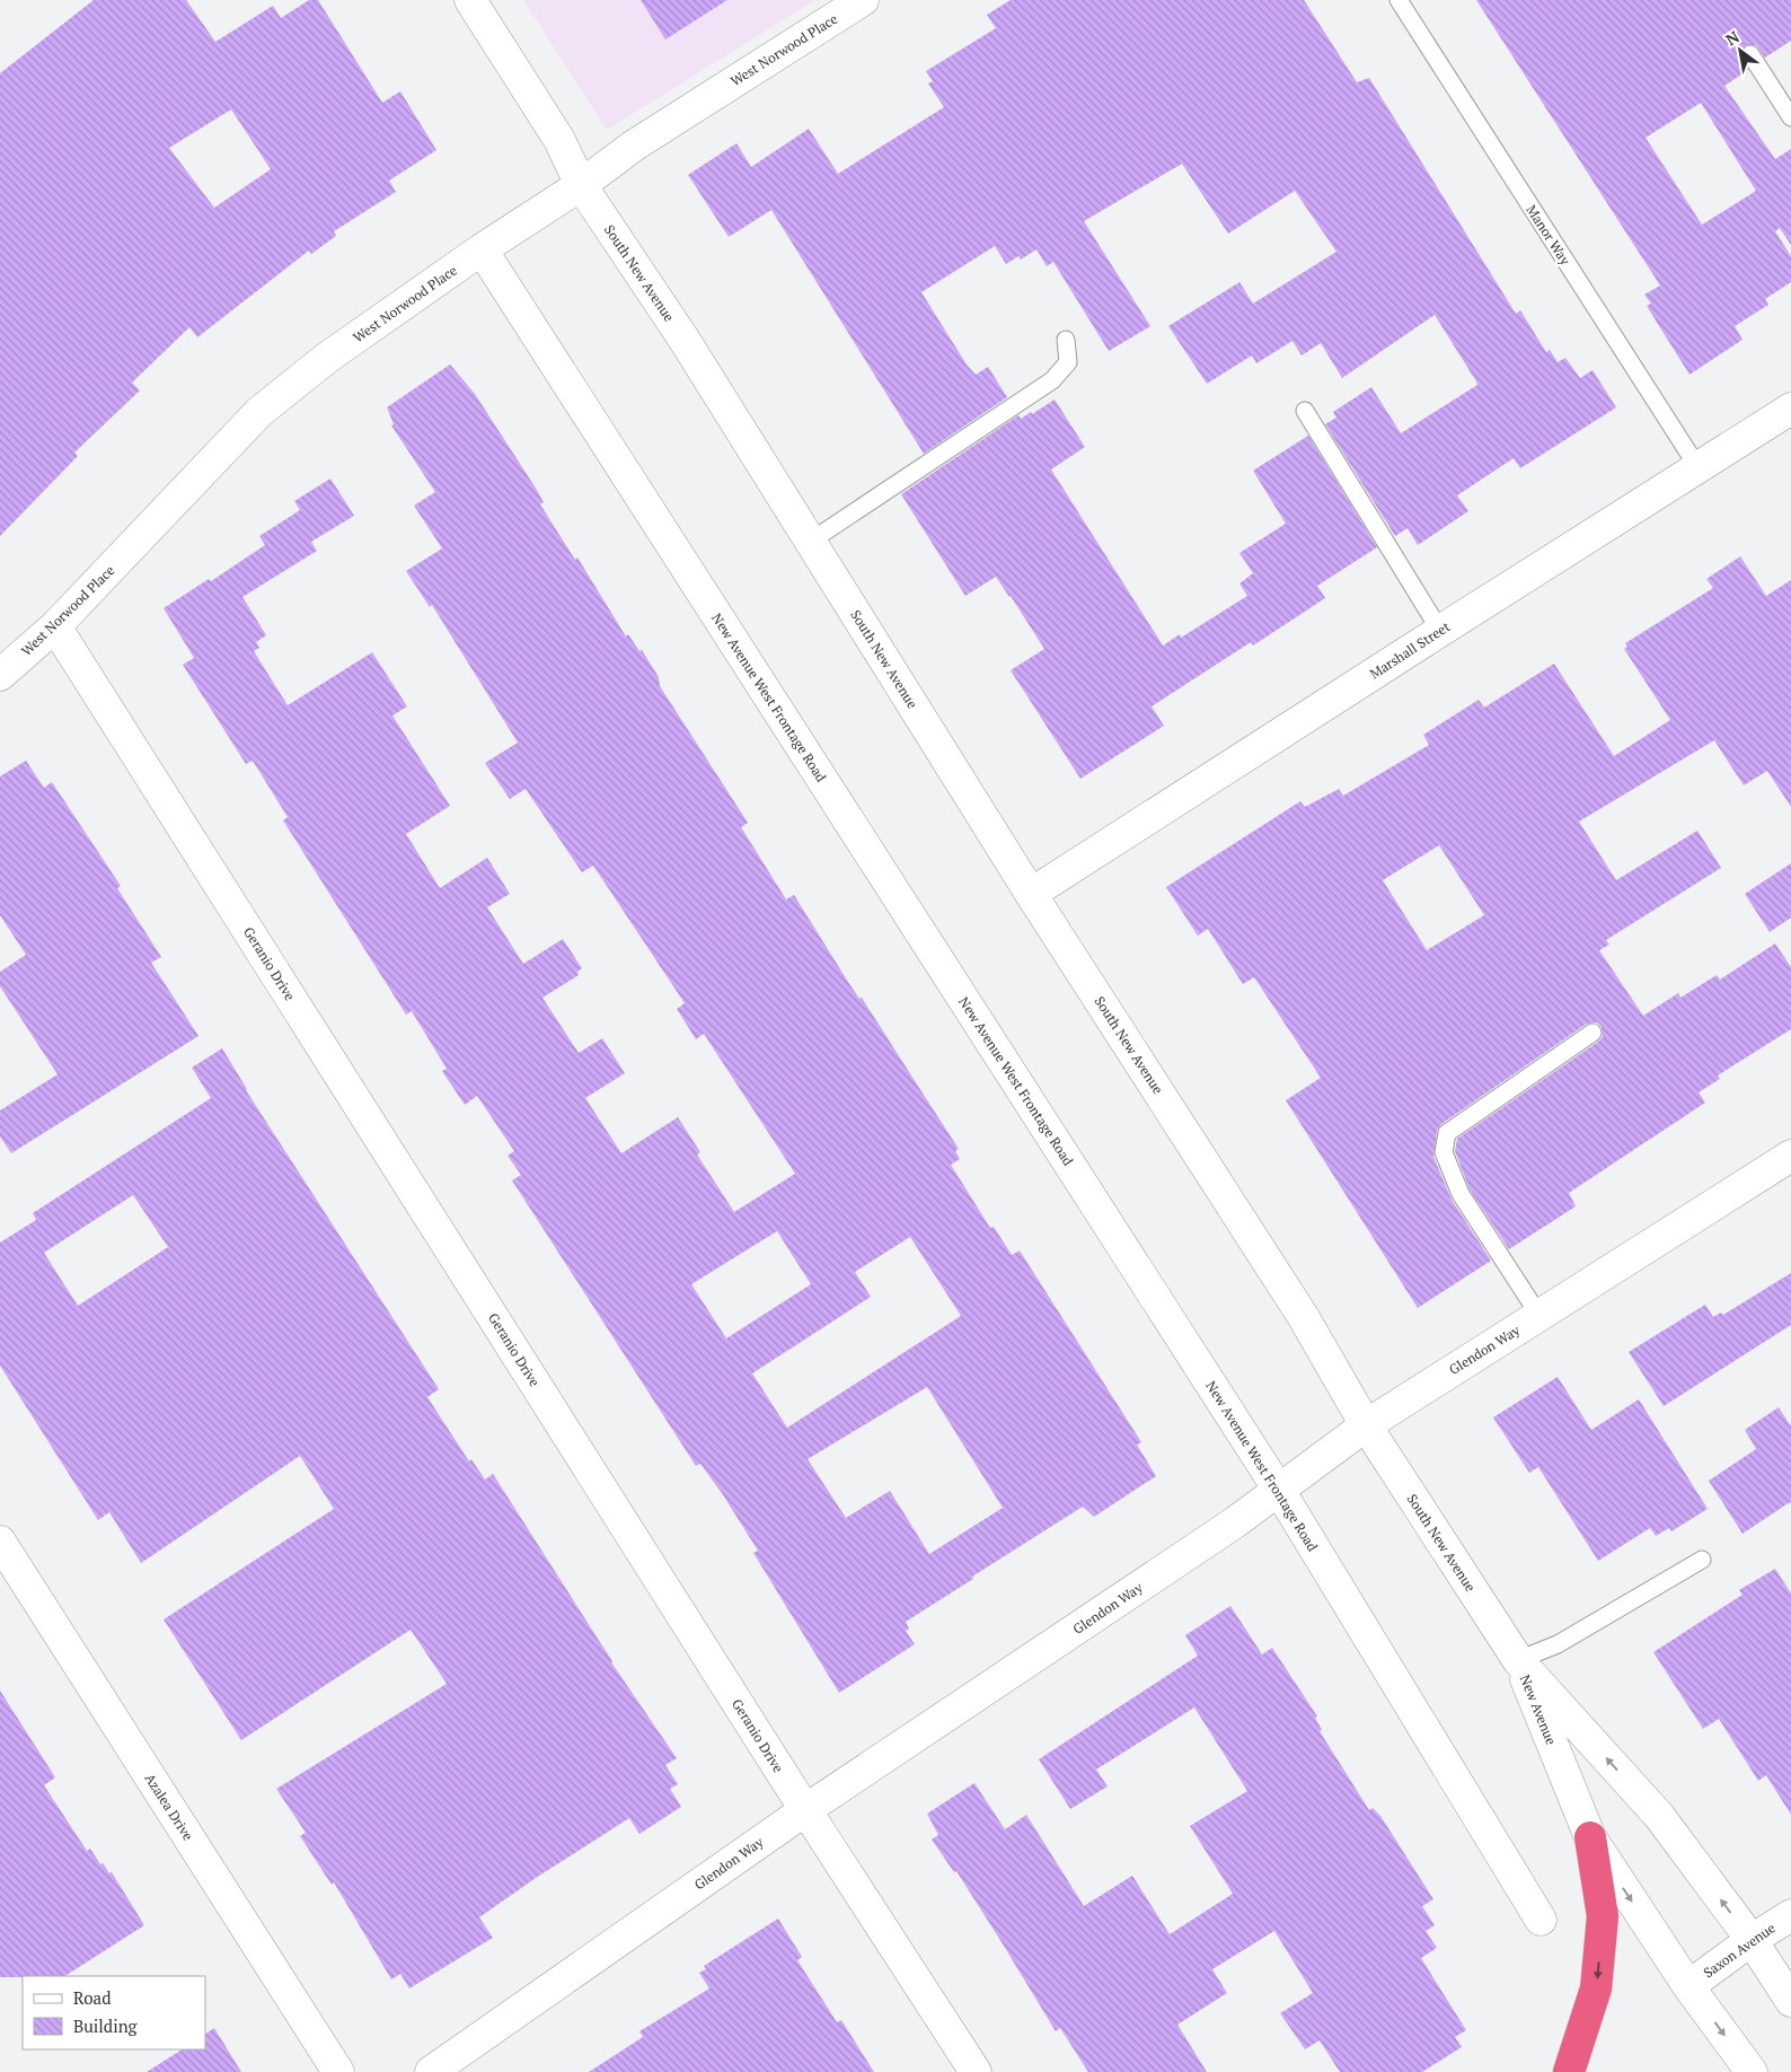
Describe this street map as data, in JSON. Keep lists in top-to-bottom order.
{
  "streets": {
    "street": [
      "West Norwood Place",
      "South New Avenue",
      "Marshall Street",
      "New Avenue West Frontage Road",
      "Geranio Drive",
      "Glendon Way",
      "New Avenue",
      "Azalea Drive",
      "Saxon Avenue"
    ],
    "lane": ["Manor Way"]
  },
  "crossings": [
    ["West Norwood Place", "South New Avenue"],
    ["West Norwood Place", "New Avenue West Frontage Road"],
    ["West Norwood Place", "Geranio Drive"],
    ["Manor Way", "Marshall Street"],
    ["South New Avenue", "Marshall Street"],
    ["South New Avenue", "Glendon Way"],
    ["South New Avenue", "New Avenue"],
    ["New Avenue West Frontage Road", "Glendon Way"],
    ["Geranio Drive", "Glendon Way"],
    ["New Avenue", "Saxon Avenue"]
  ],
  "legend": ["Road", "Building"],
  "north": "top left"
}
